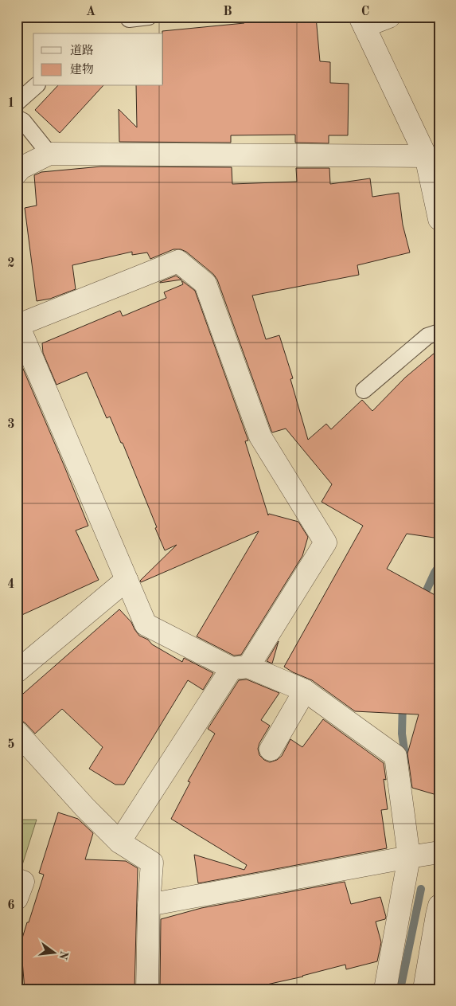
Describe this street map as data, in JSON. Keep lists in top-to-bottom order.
{
  "legend": ["道路", "建物"],
  "north": "right",
  "grid": {
    "columns": ["A", "B", "C"],
    "rows": [
      "1",
      "2",
      "3",
      "4",
      "5",
      "6"
    ]
  }
}
